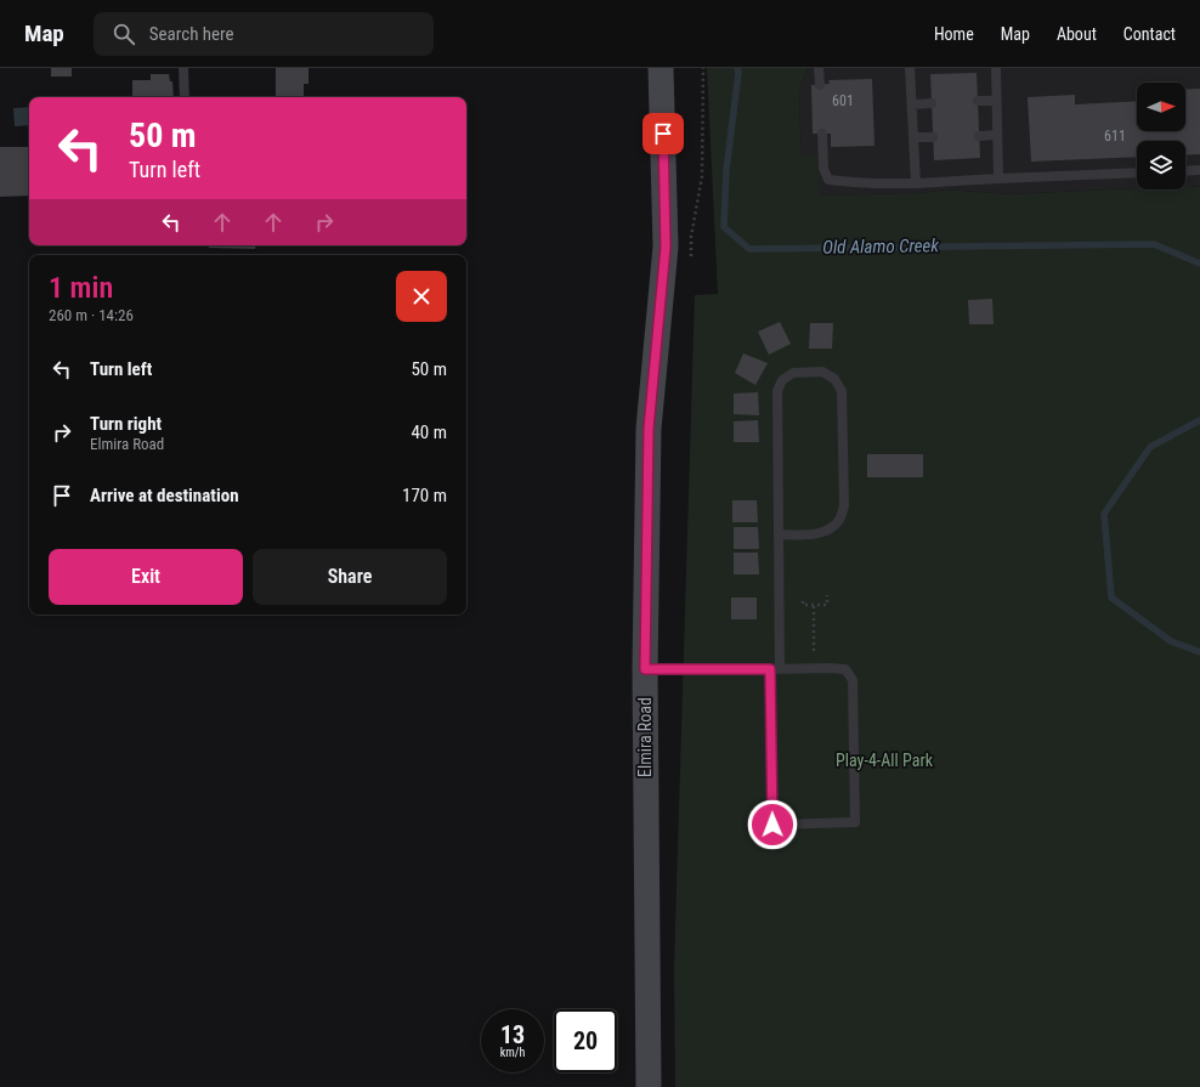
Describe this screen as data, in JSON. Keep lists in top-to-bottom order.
{
  "streets": {
    "main road": ["Elmira Road"]
  },
  "water": ["Old Alamo Creek"],
  "parks": ["Play-4-All Park"],
  "house_numbers": ["601", "611"],
  "north": "right",
  "page": {
    "header": "Map",
    "search": "Search here",
    "nav": [
      "Home",
      "Map",
      "About",
      "Contact"
    ],
    "turn": ["50 m", "Turn left"],
    "heading": ["1 min", "260 m · 14:26"],
    "list": [
      {
        "name": "Turn left",
        "value": "50 m"
      },
      {
        "name": "Turn right",
        "note": "Elmira Road",
        "value": "40 m"
      },
      {
        "name": "Arrive at destination",
        "value": "170 m"
      }
    ],
    "buttons": ["Exit", "Share"],
    "speed": "13 km/h",
    "limit": "20"
  }
}
